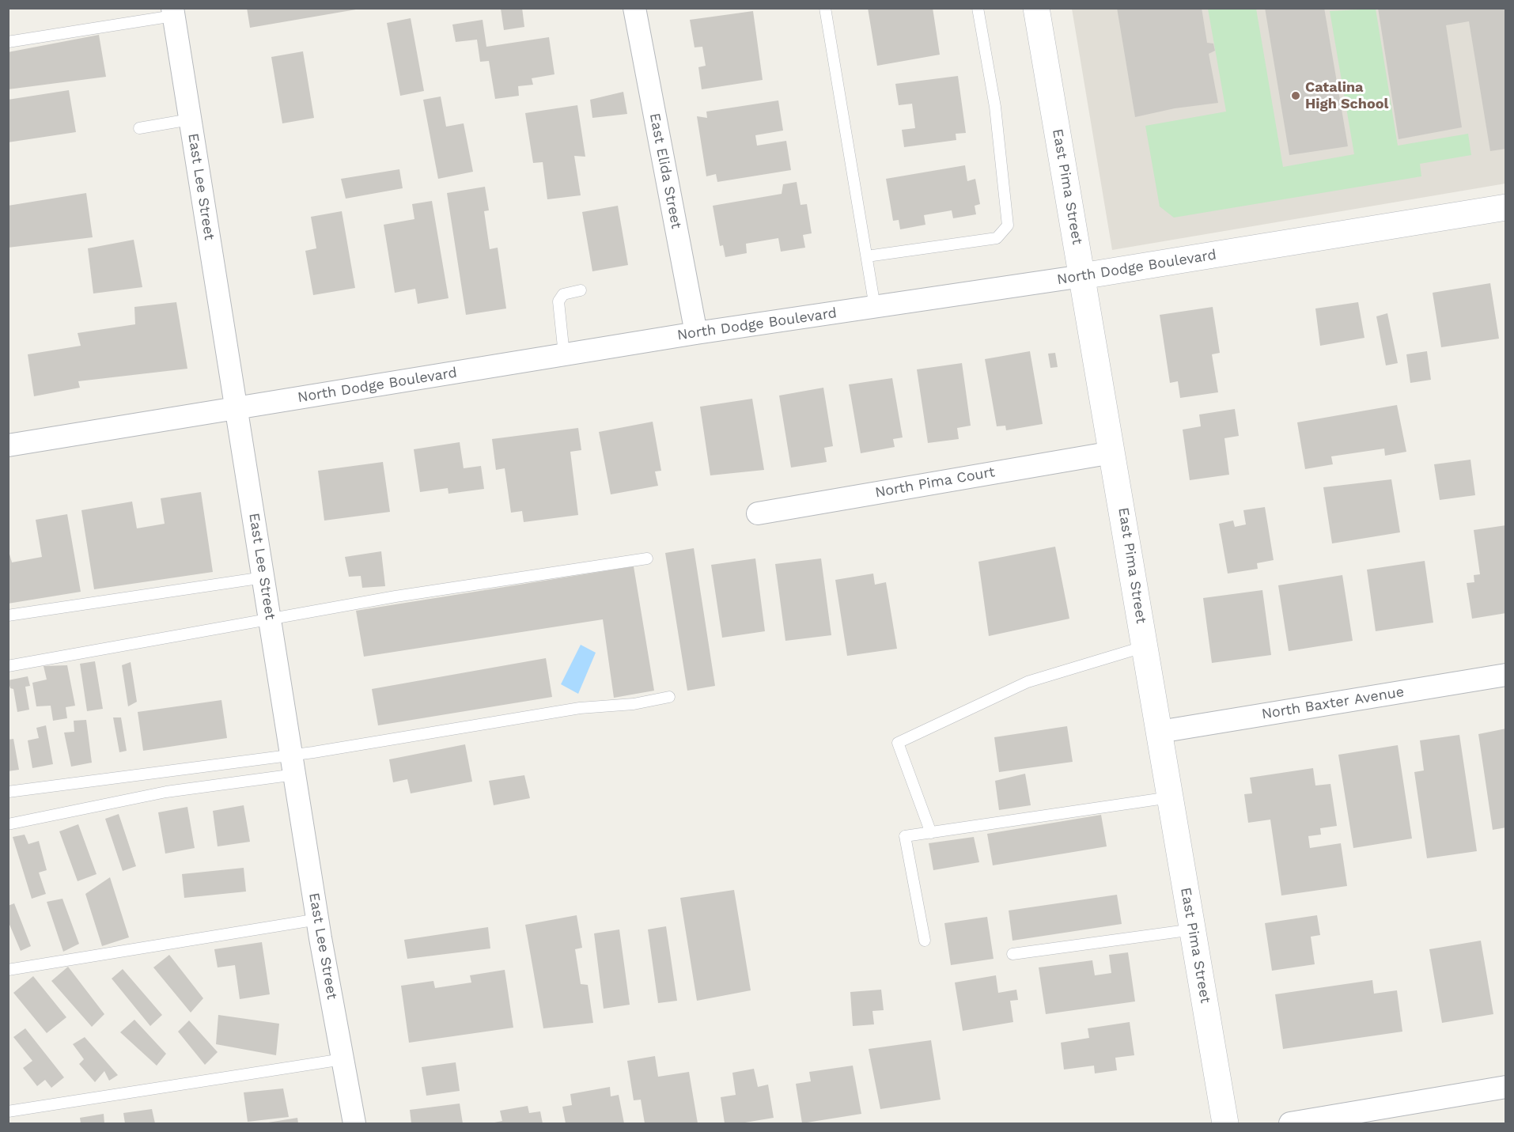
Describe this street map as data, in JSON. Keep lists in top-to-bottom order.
{
  "streets": {
    "street": [
      "East Elida Street",
      "East Lee Street",
      "East Pima Street",
      "North Dodge Boulevard",
      "North Pima Court",
      "North Baxter Avenue"
    ]
  },
  "crossings": [
    ["East Elida Street", "North Dodge Boulevard"],
    ["East Lee Street", "North Dodge Boulevard"],
    ["East Pima Street", "North Dodge Boulevard"],
    ["East Pima Street", "North Pima Court"],
    ["East Pima Street", "North Baxter Avenue"]
  ],
  "places": ["Catalina High School"]
}
